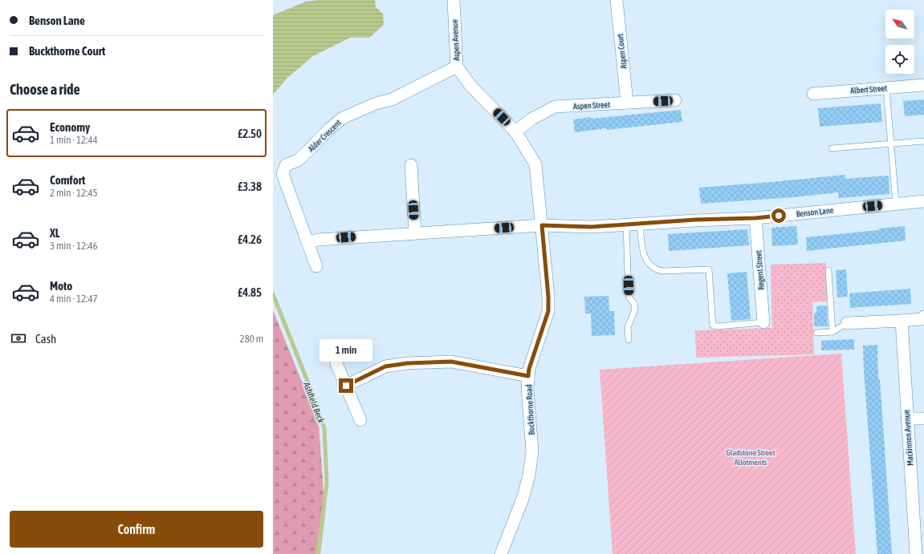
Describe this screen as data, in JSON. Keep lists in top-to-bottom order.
{
  "streets": {
    "street": [
      "Aspen Avenue",
      "Aspen Court",
      "Albert Street",
      "Aspen Street",
      "Alder Crescent",
      "Benson Lane",
      "Regent Street",
      "Buckthorne Road",
      "Mackinnon Avenue"
    ]
  },
  "crossings": [
    ["Aspen Avenue", "Aspen Street"],
    ["Aspen Avenue", "Alder Crescent"],
    ["Aspen Avenue", "Benson Lane"],
    ["Aspen Avenue", "Buckthorne Road"],
    ["Aspen Court", "Aspen Street"],
    ["Benson Lane", "Regent Street"],
    ["Benson Lane", "Buckthorne Road"]
  ],
  "water": ["Ashfield Beck"],
  "parks": ["Gladstone Street Allotments"],
  "north": "top left",
  "page": {
    "banner": ["Benson Lane", "Buckthorne Court"],
    "heading": "Choose a ride",
    "list": [
      {
        "name": "Economy",
        "note": "1 min · 12:44",
        "value": "£2.50"
      },
      {
        "name": "Comfort",
        "note": "2 min · 12:45",
        "value": "£3.38"
      },
      {
        "name": "XL",
        "note": "3 min · 12:46",
        "value": "£4.26"
      },
      {
        "name": "Moto",
        "note": "4 min · 12:47",
        "value": "£4.85"
      }
    ],
    "pay": ["Cash", "280 m"],
    "bubble": "1 min",
    "buttons": "Confirm"
  }
}
